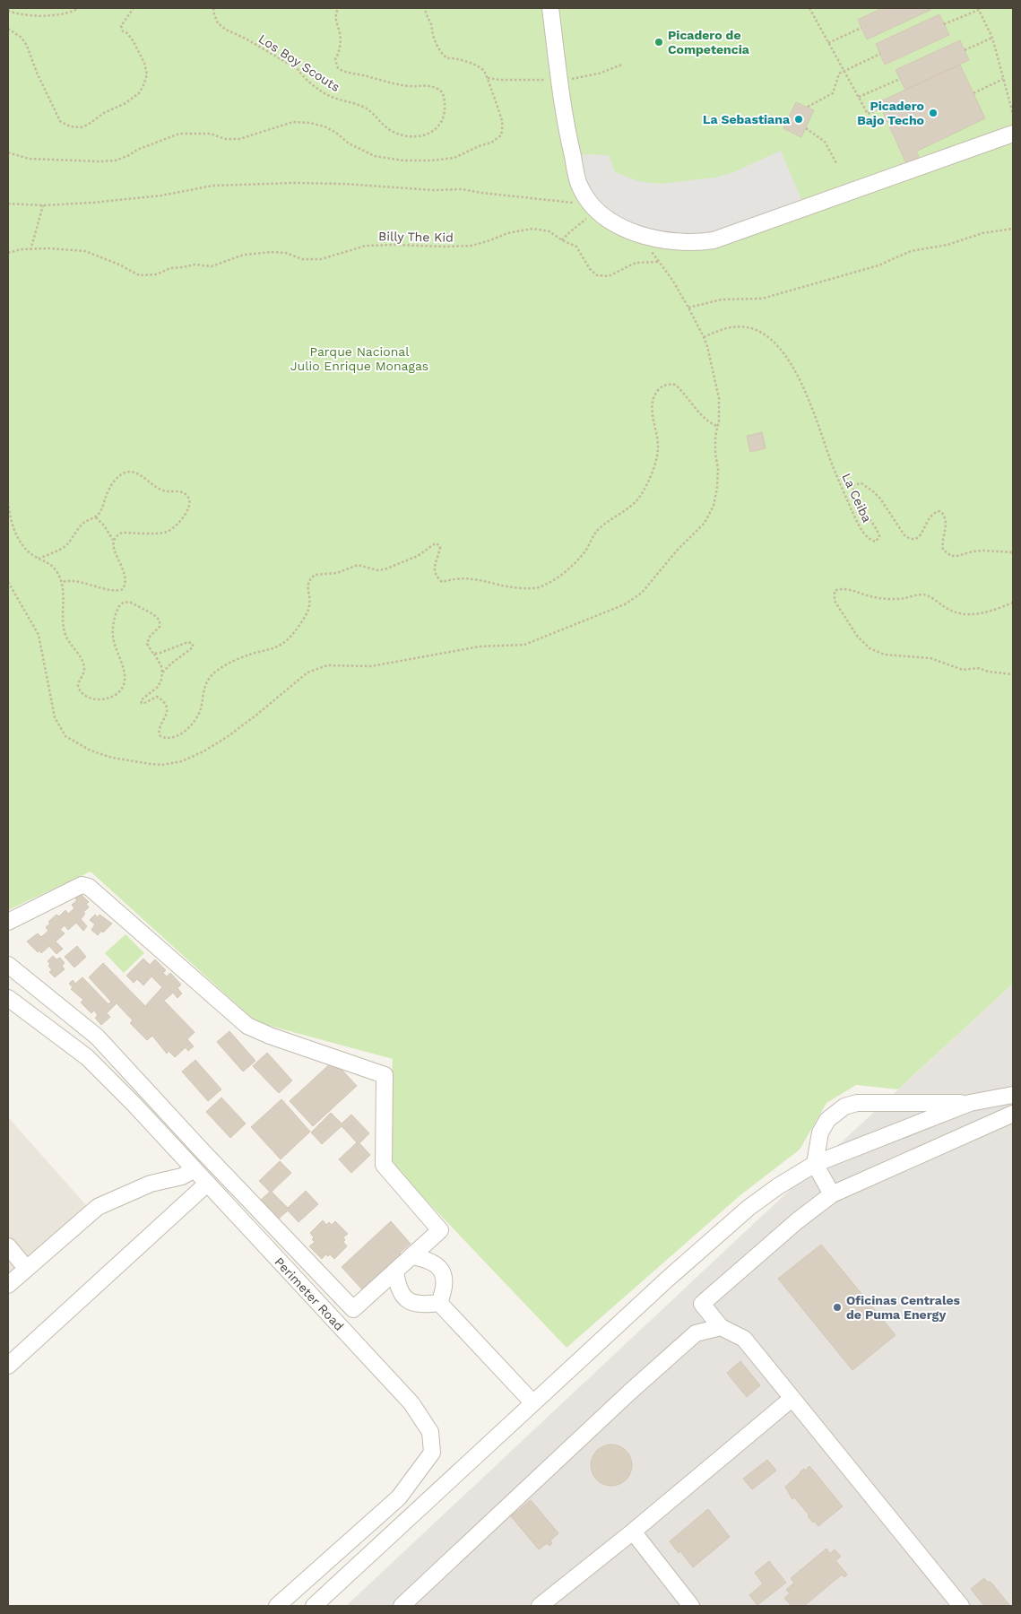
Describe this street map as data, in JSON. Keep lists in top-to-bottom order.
{
  "streets": {
    "street": ["Perimeter Road"],
    "path": ["Los Boy Scouts", "Billy The Kid", "La Ceiba"]
  },
  "parks": ["Parque Nacional Julio Enrique Monagas"],
  "places": [
    "Picadero de Competencia",
    "Picadero Bajo Techo",
    "La Sebastiana",
    "Oficinas Centrales de Puma Energy"
  ]
}
